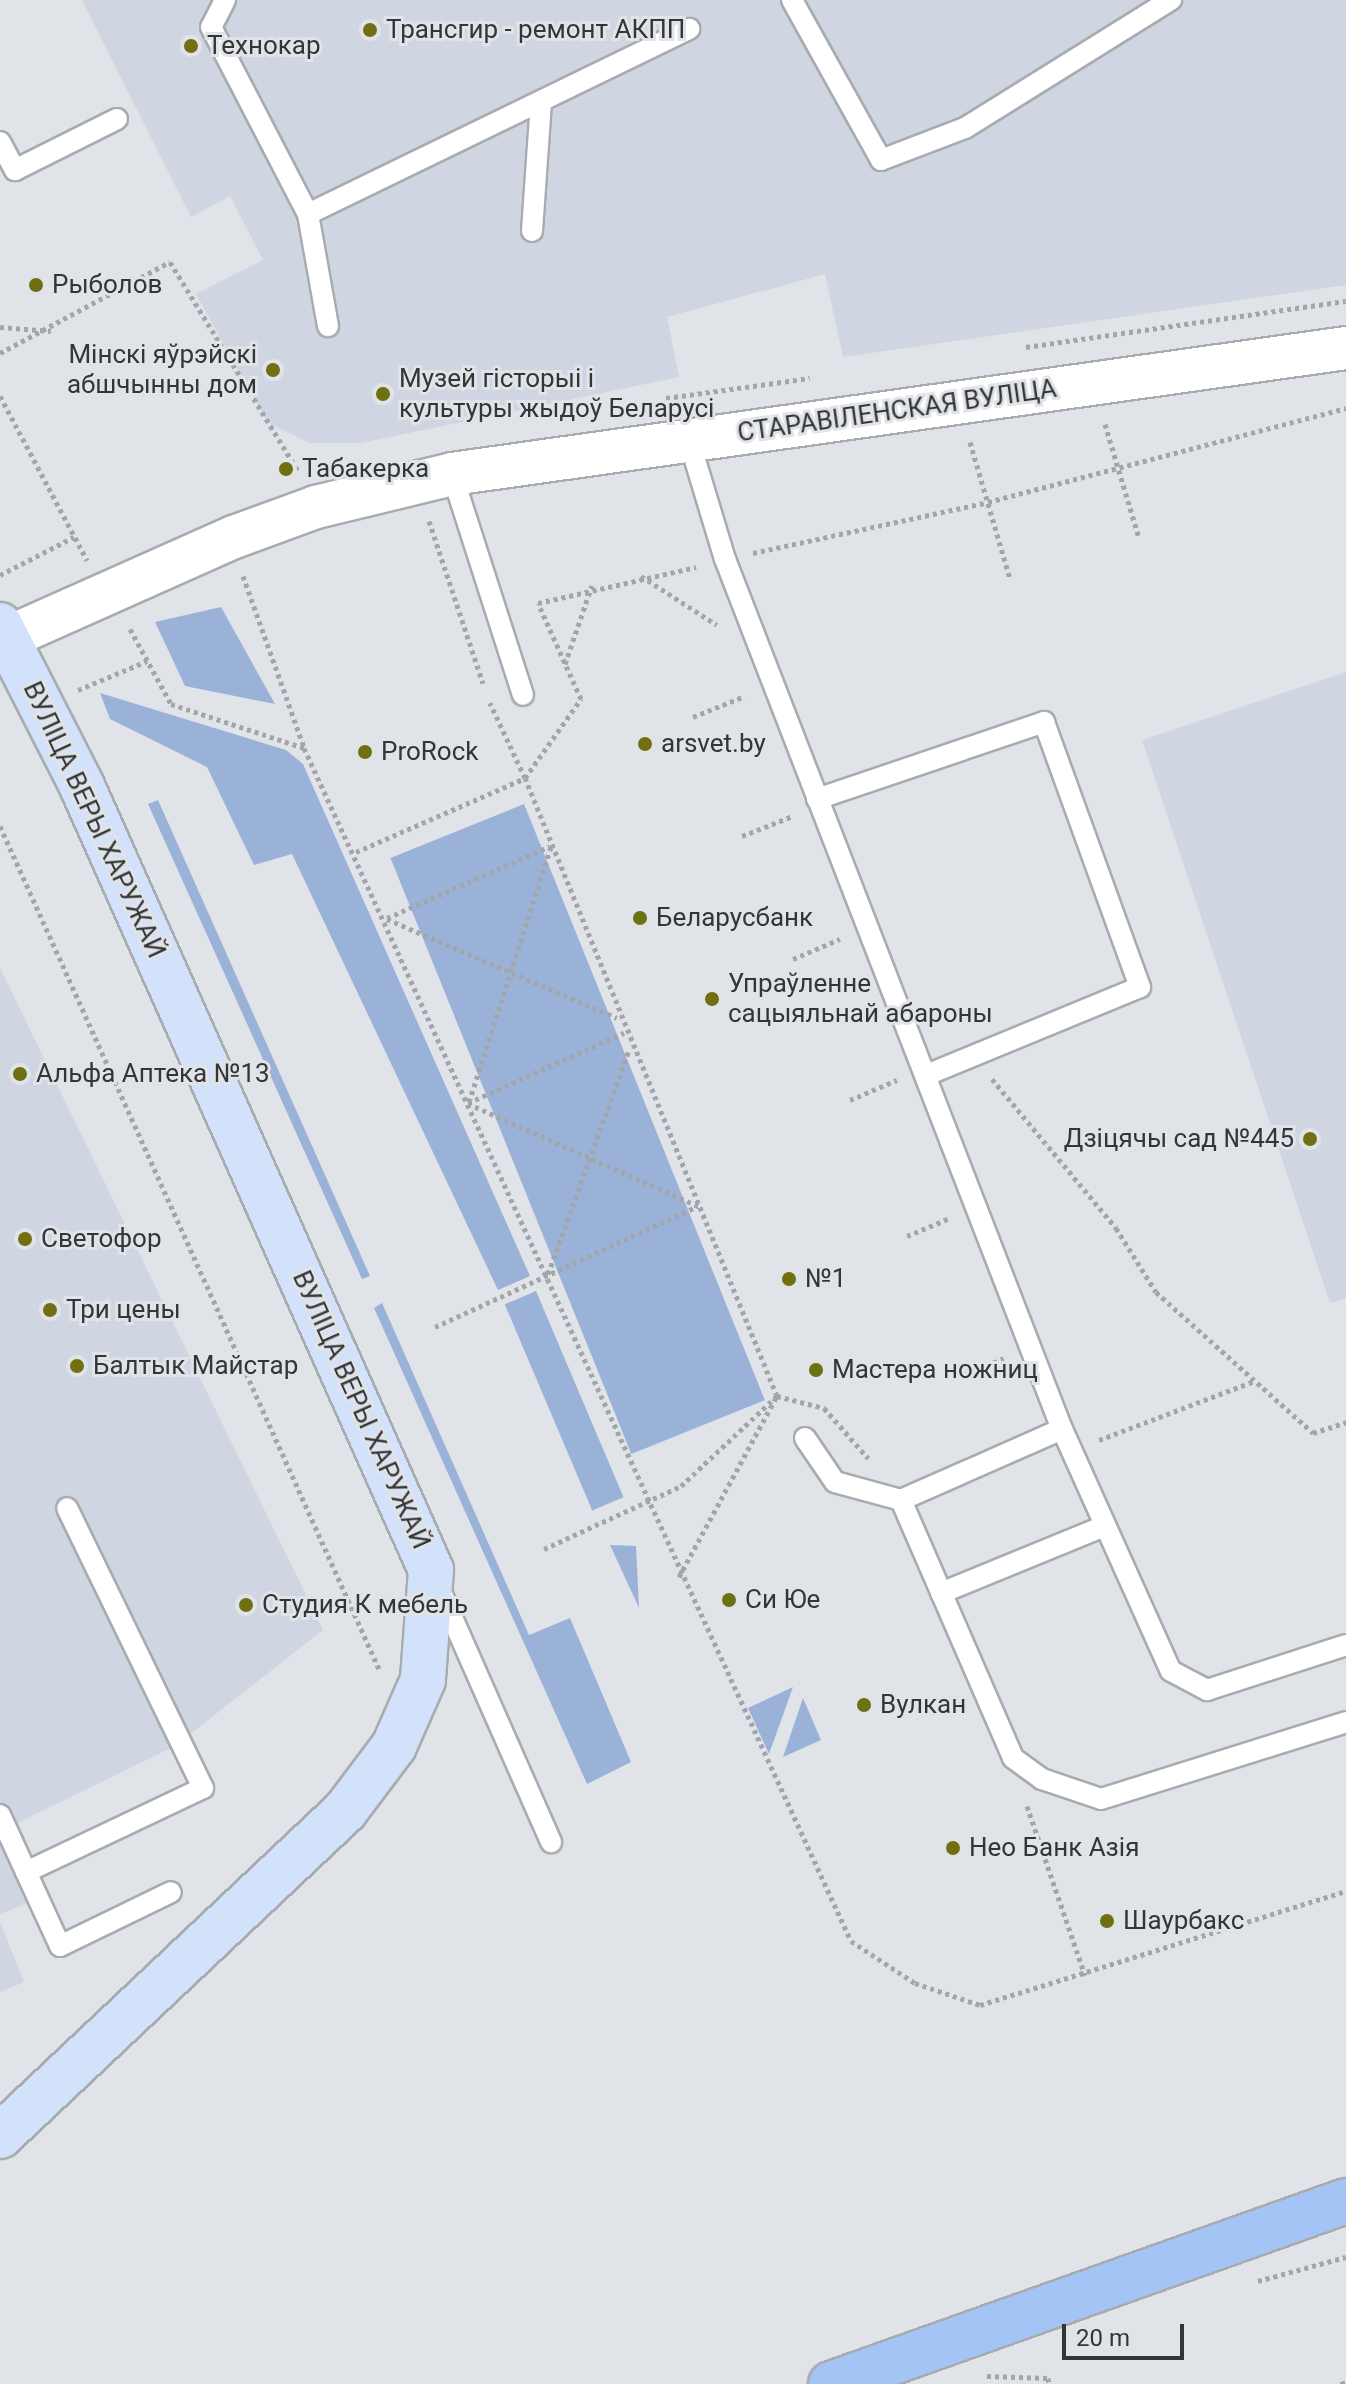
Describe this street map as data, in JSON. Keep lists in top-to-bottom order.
{
  "streets": {
    "main road": ["ВУЛІЦА ВЕРЫ ХАРУЖАЙ"],
    "street": ["СТАРАВІЛЕНСКАЯ ВУЛІЦА"]
  },
  "crossings": [
    ["СТАРАВІЛЕНСКАЯ ВУЛІЦА", "ВУЛІЦА ВЕРЫ ХАРУЖАЙ"]
  ],
  "places": [
    "Трансгир - ремонт АКПП",
    "Технокар",
    "Рыболов",
    "Мінскі яўрэйскі абшчынны дом",
    "Музей гісторыі і культуры жыдоў Беларусі",
    "Табакерка",
    "arsvet.by",
    "ProRock",
    "Беларусбанк",
    "Упраўленне сацыяльнай абароны",
    "Альфа Аптека №13",
    "Дзіцячы сад №445",
    "Светофор",
    "№1",
    "Три цены",
    "Балтык Майстар",
    "Мастера ножниц",
    "Cи Юе",
    "Студия К мебель",
    "Вулкан",
    "Нео Банк Азія",
    "Шаурбакс"
  ],
  "scale_bar": "20 m"
}
